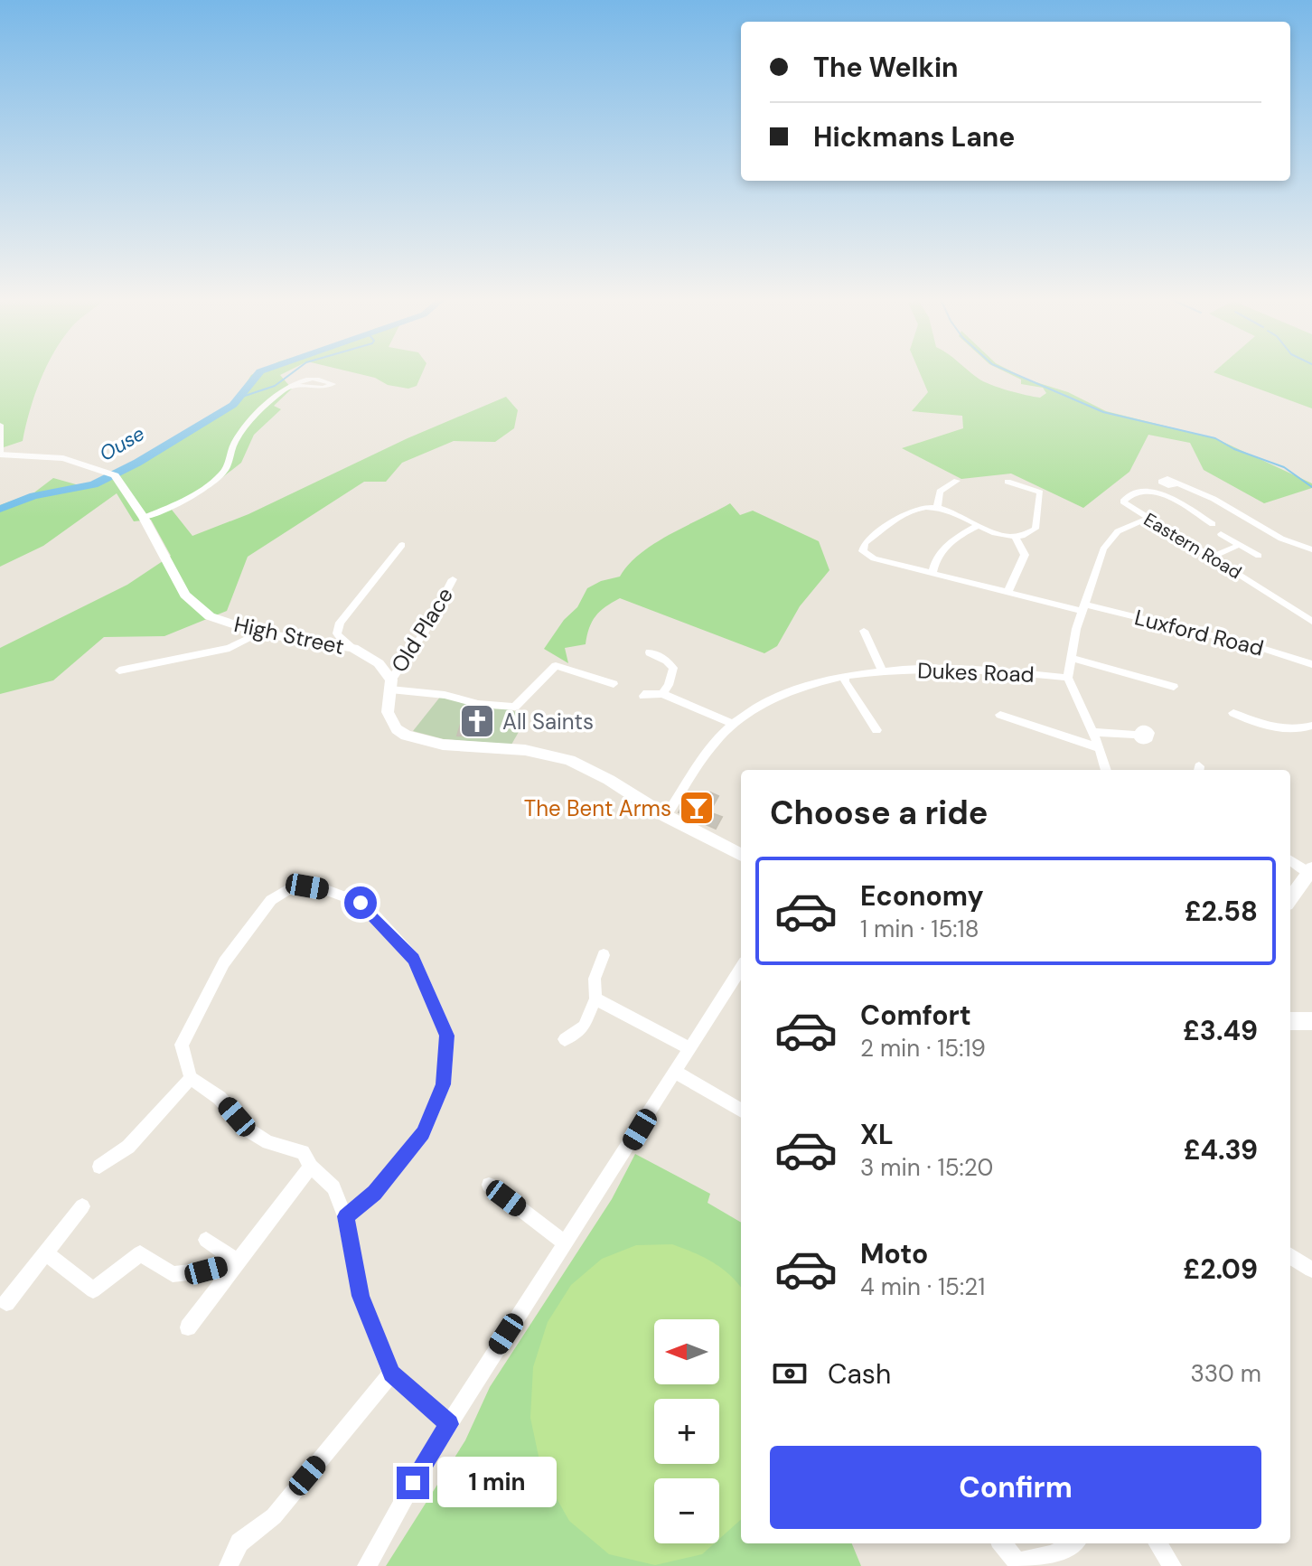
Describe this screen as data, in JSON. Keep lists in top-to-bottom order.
{
  "streets": {
    "main road": ["High Street"],
    "street": [
      "Eastern Road",
      "Old Place",
      "Luxford Road",
      "Dukes Road"
    ]
  },
  "crossings": [
    ["Old Place", "High Street"]
  ],
  "water": ["Ouse"],
  "places": {
    "church": ["All Saints"],
    "bar": ["The Bent Arms"]
  },
  "north": "left",
  "page": {
    "banner": ["The Welkin", "Hickmans Lane"],
    "heading": "Choose a ride",
    "list": [
      {
        "name": "Economy",
        "note": "1 min · 15:18",
        "value": "£2.58"
      },
      {
        "name": "Comfort",
        "note": "2 min · 15:19",
        "value": "£3.49"
      },
      {
        "name": "XL",
        "note": "3 min · 15:20",
        "value": "£4.39"
      },
      {
        "name": "Moto",
        "note": "4 min · 15:21",
        "value": "£2.09"
      }
    ],
    "map_buttons": ["+", "−"],
    "pay": ["Cash", "330 m"],
    "buttons": "Confirm",
    "bubble": "1 min"
  }
}
